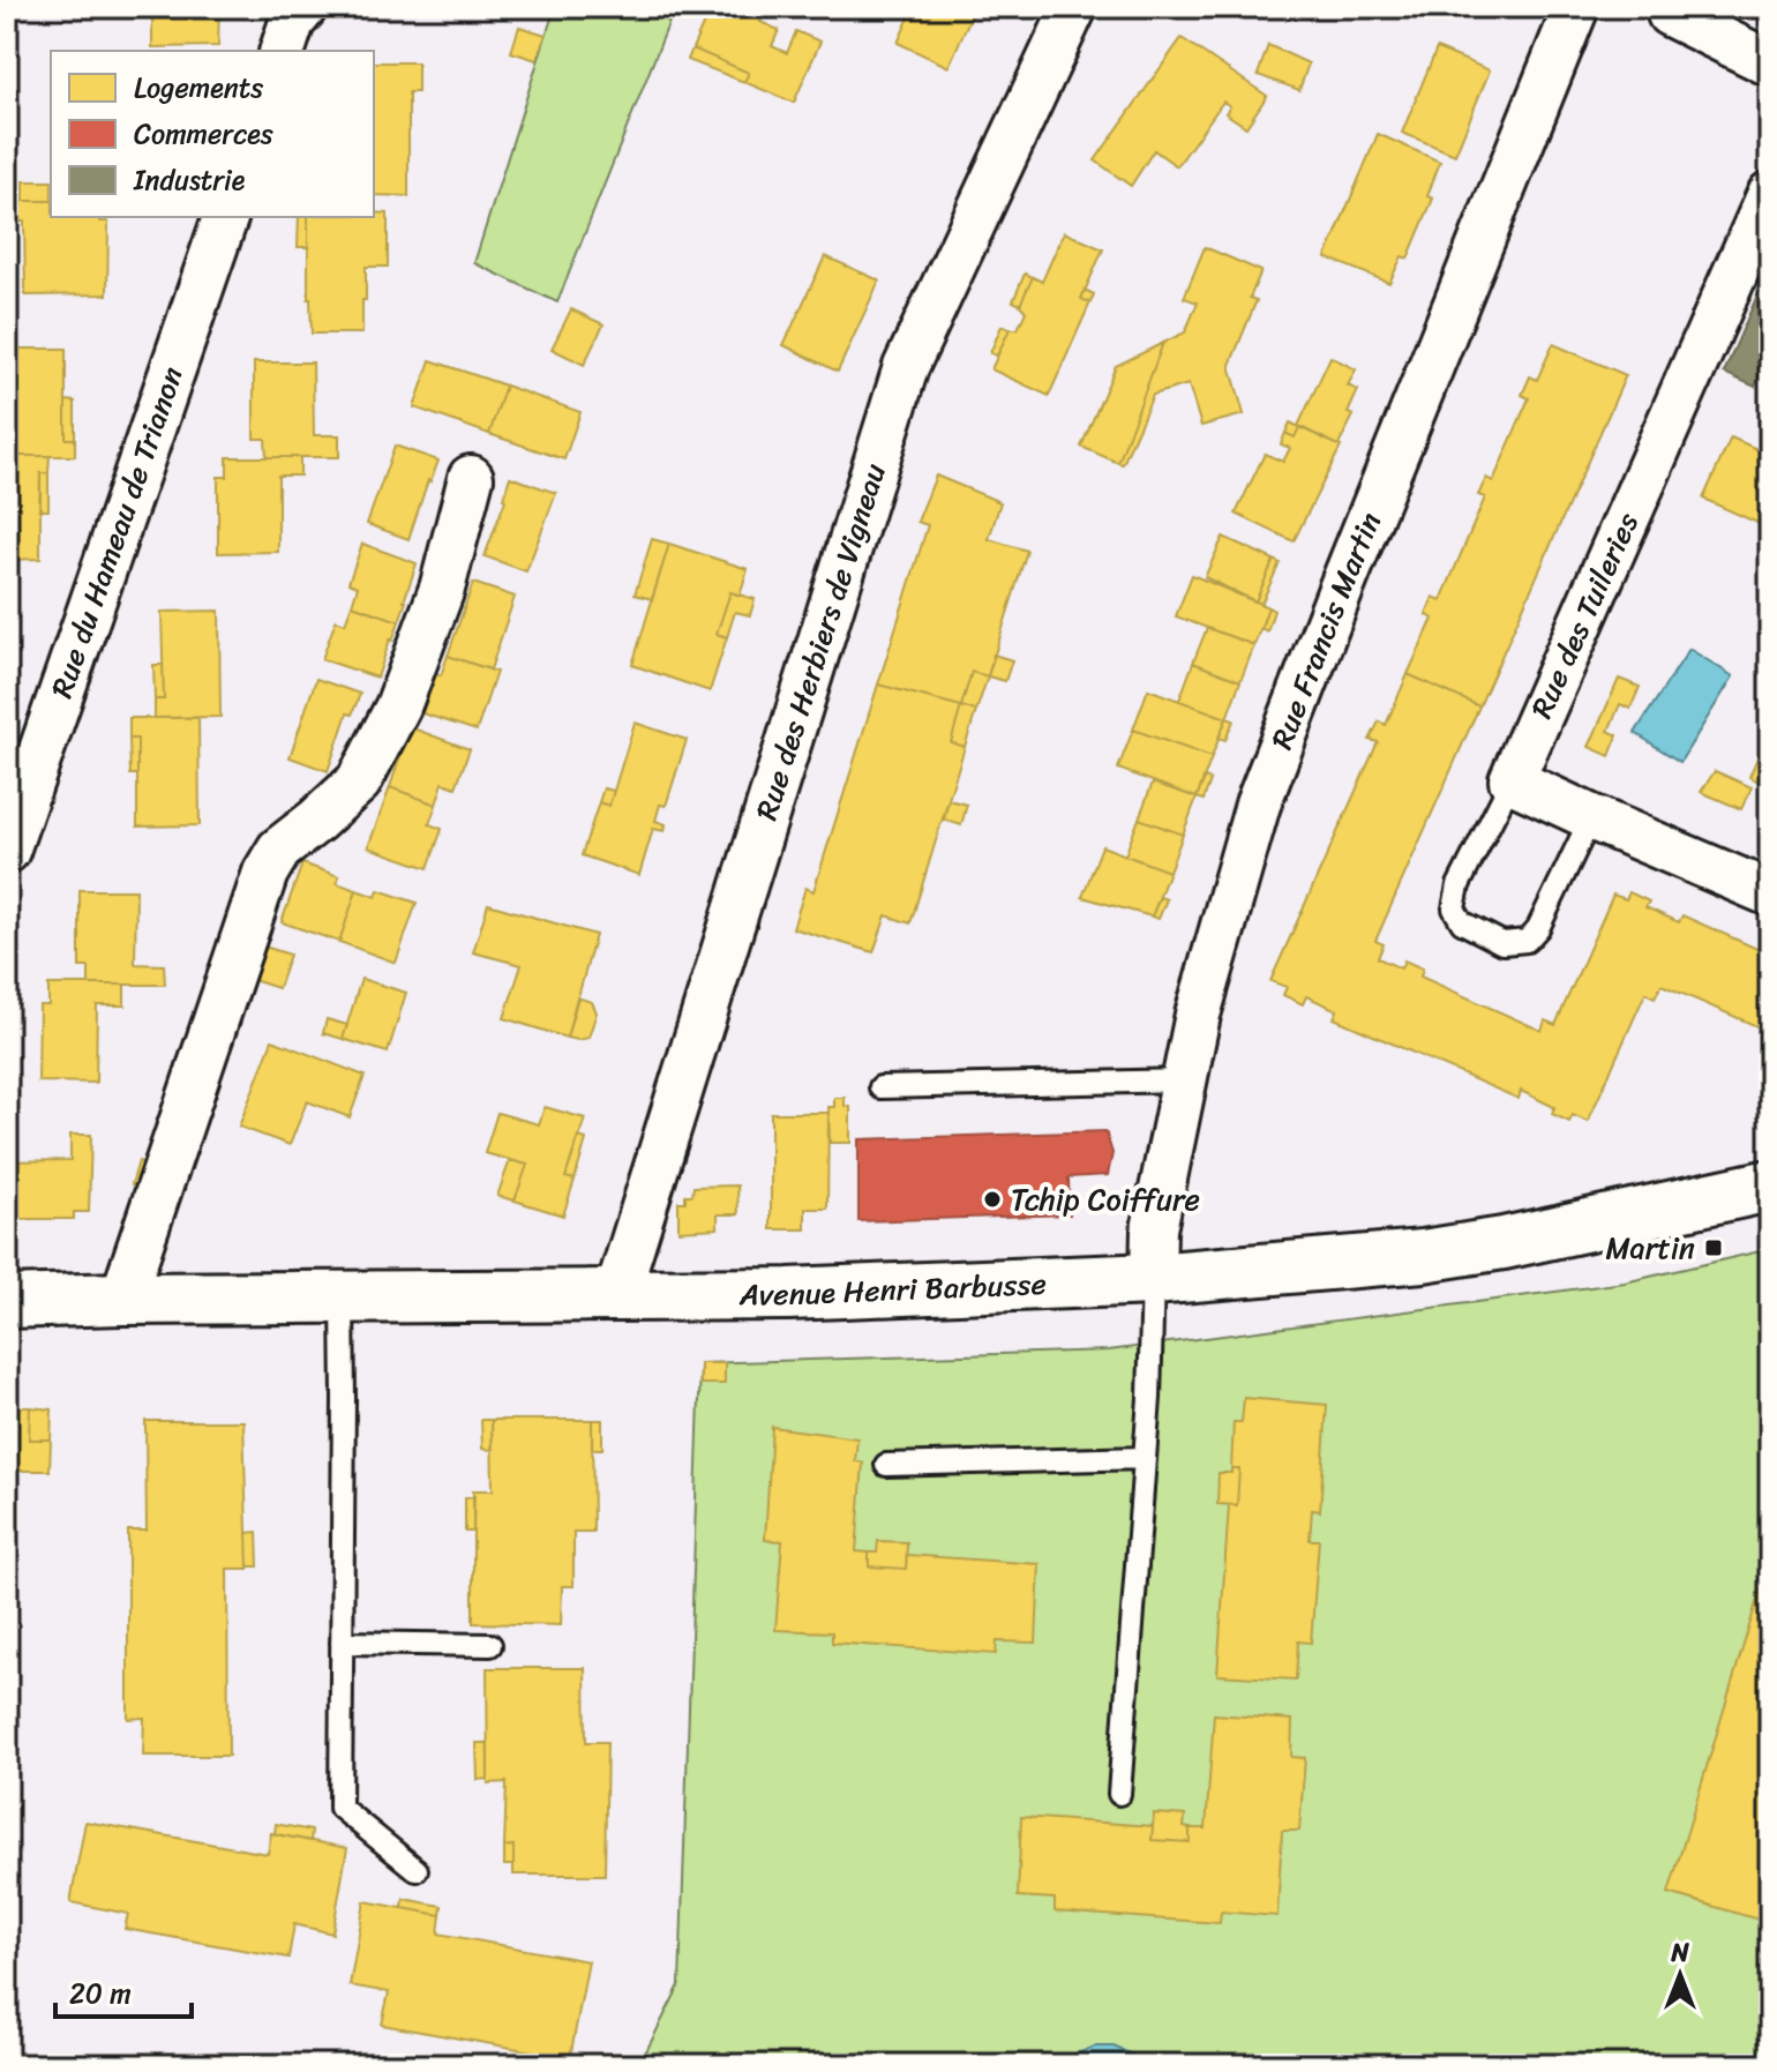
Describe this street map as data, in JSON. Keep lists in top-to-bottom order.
{
  "streets": {
    "street": [
      "Rue du Hameau de Trianon",
      "Rue des Tuileries",
      "Rue Francis Martin",
      "Rue des Herbiers de Vigneau",
      "Avenue Henri Barbusse"
    ]
  },
  "crossings": [
    ["Rue Francis Martin", "Avenue Henri Barbusse"],
    ["Rue des Herbiers de Vigneau", "Avenue Henri Barbusse"]
  ],
  "places": {
    "other": ["Tchip Coiffure"],
    "transit": ["Martin"]
  },
  "legend": ["Logements", "Commerces", "Industrie"],
  "scale_bar": "20 m",
  "north": "top"
}
